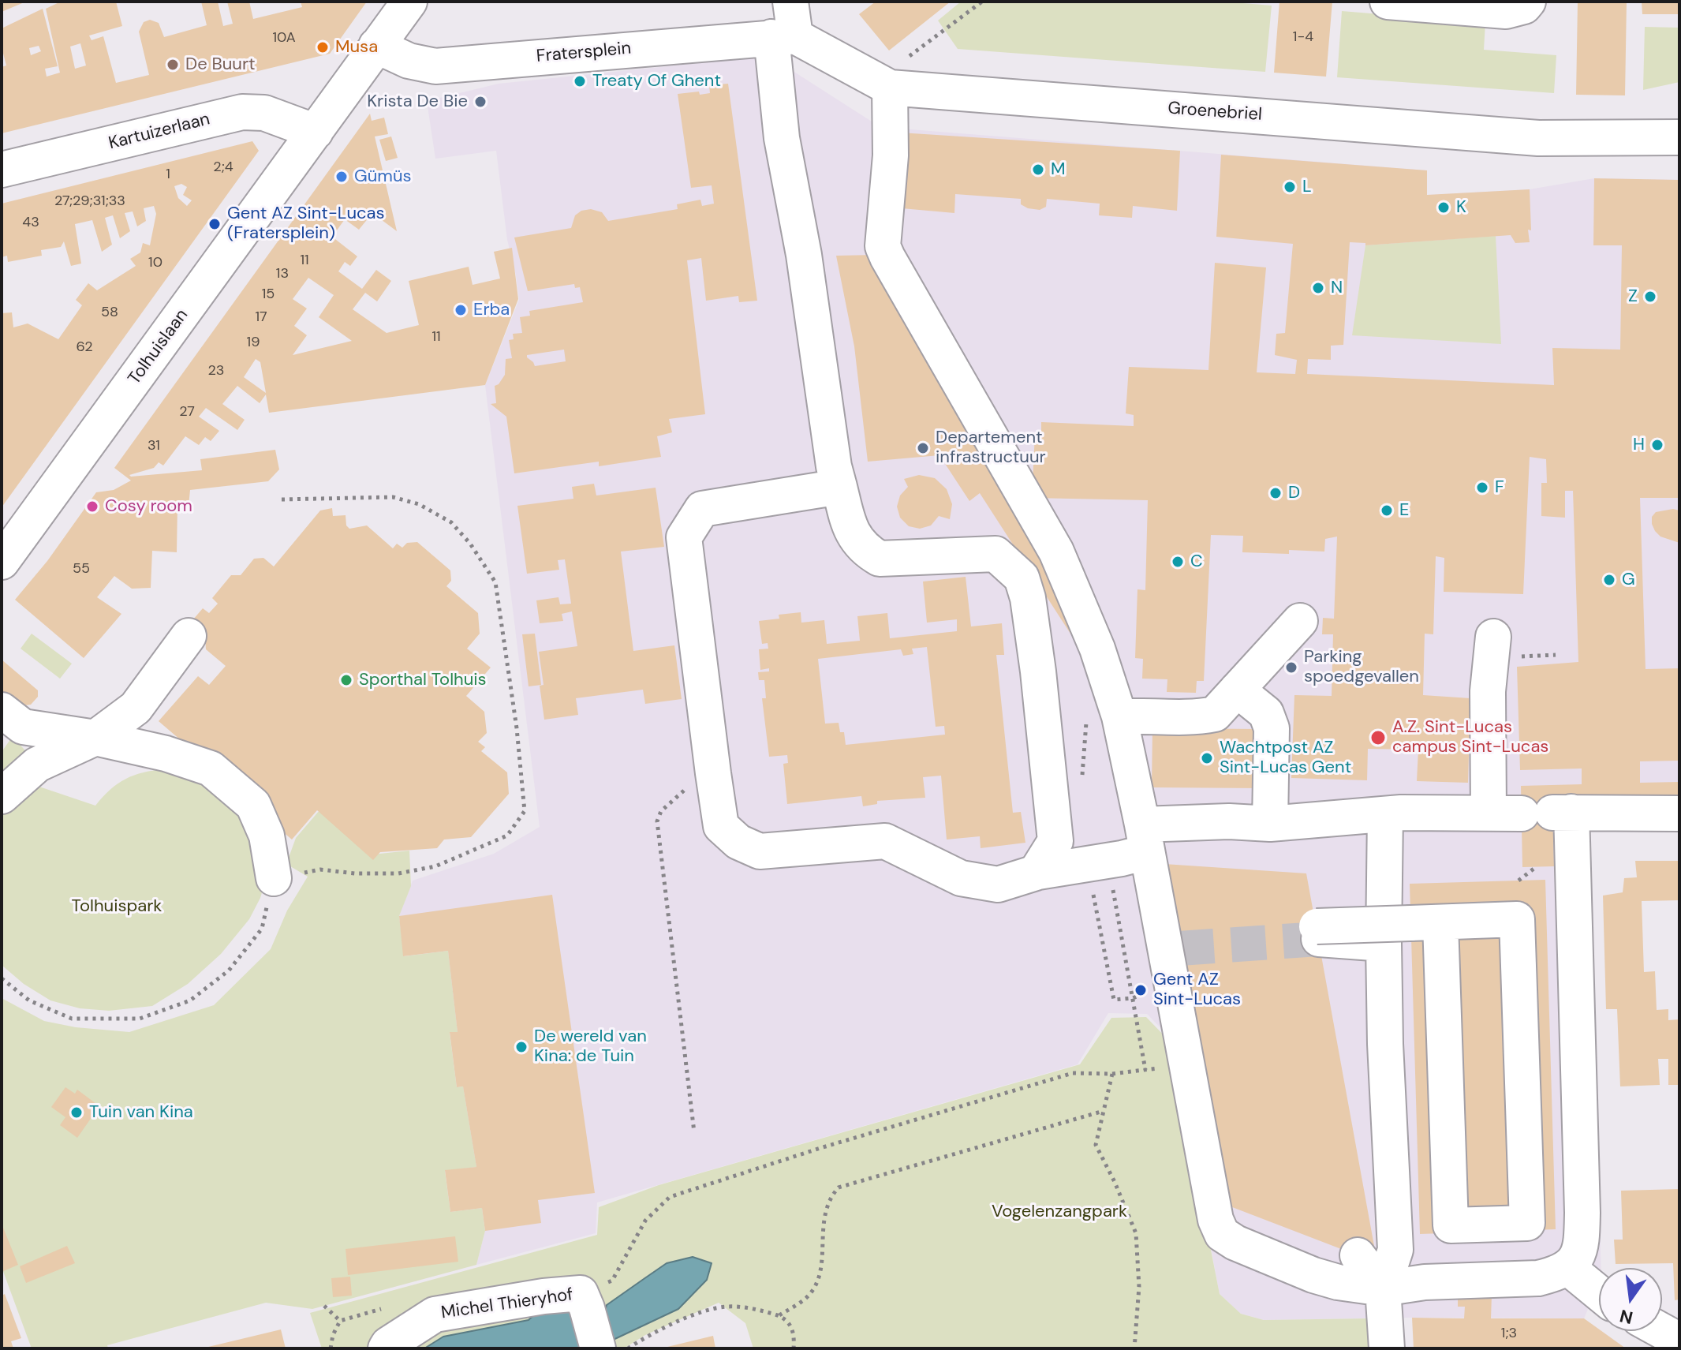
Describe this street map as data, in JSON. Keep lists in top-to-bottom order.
{
  "streets": {
    "street": [
      "Fratersplein",
      "Groenebriel",
      "Kartuizerlaan",
      "Tolhuislaan",
      "Michel Thieryhof"
    ]
  },
  "crossings": [
    ["Fratersplein", "Groenebriel"],
    ["Kartuizerlaan", "Tolhuislaan"]
  ],
  "parks": ["Tolhuispark", "Vogelenzangpark"],
  "places": [
    "Musa",
    "De Buurt",
    "Treaty Of Ghent",
    "Krista De Bie",
    "M",
    "Gümüs",
    "L",
    "K",
    "Gent AZ Sint-Lucas (Fratersplein)",
    "N",
    "Z",
    "Erba",
    "H",
    "Departement infrastructuur",
    "F",
    "D",
    "Cosy room",
    "E",
    "C",
    "G",
    "Parking spoedgevallen",
    "Sporthal Tolhuis",
    "A.Z. Sint-Lucas campus Sint-Lucas",
    "Wachtpost AZ Sint-Lucas Gent",
    "Gent AZ Sint-Lucas",
    "De wereld van Kina: de Tuin",
    "Tuin van Kina"
  ],
  "house_numbers": [
    "1-4",
    "10A",
    "2;4",
    "1",
    "27;29;31;33",
    "43",
    "11",
    "10",
    "13",
    "15",
    "58",
    "17",
    "11",
    "19",
    "62",
    "23",
    "27",
    "31",
    "55",
    "1;3"
  ],
  "north": "bottom"
}
